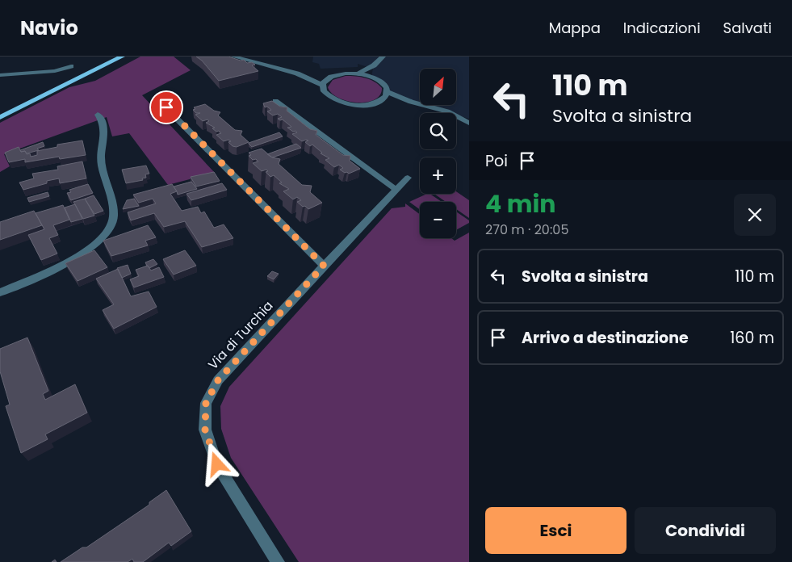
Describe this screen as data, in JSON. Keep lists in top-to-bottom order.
{
  "streets": {
    "street": ["Via di Turchia"]
  },
  "north": "top right",
  "page": {
    "header": "Navio",
    "nav": ["Mappa", "Indicazioni", "Salvati"],
    "turn": ["110 m", "Svolta a sinistra"],
    "map_buttons": ["+", "−"],
    "then": "Poi",
    "heading": ["4 min", "270 m · 20:05"],
    "list": [
      {
        "name": "Svolta a sinistra",
        "value": "110 m"
      },
      {
        "name": "Arrivo a destinazione",
        "value": "160 m"
      }
    ],
    "buttons": ["Esci", "Condividi"]
  }
}
